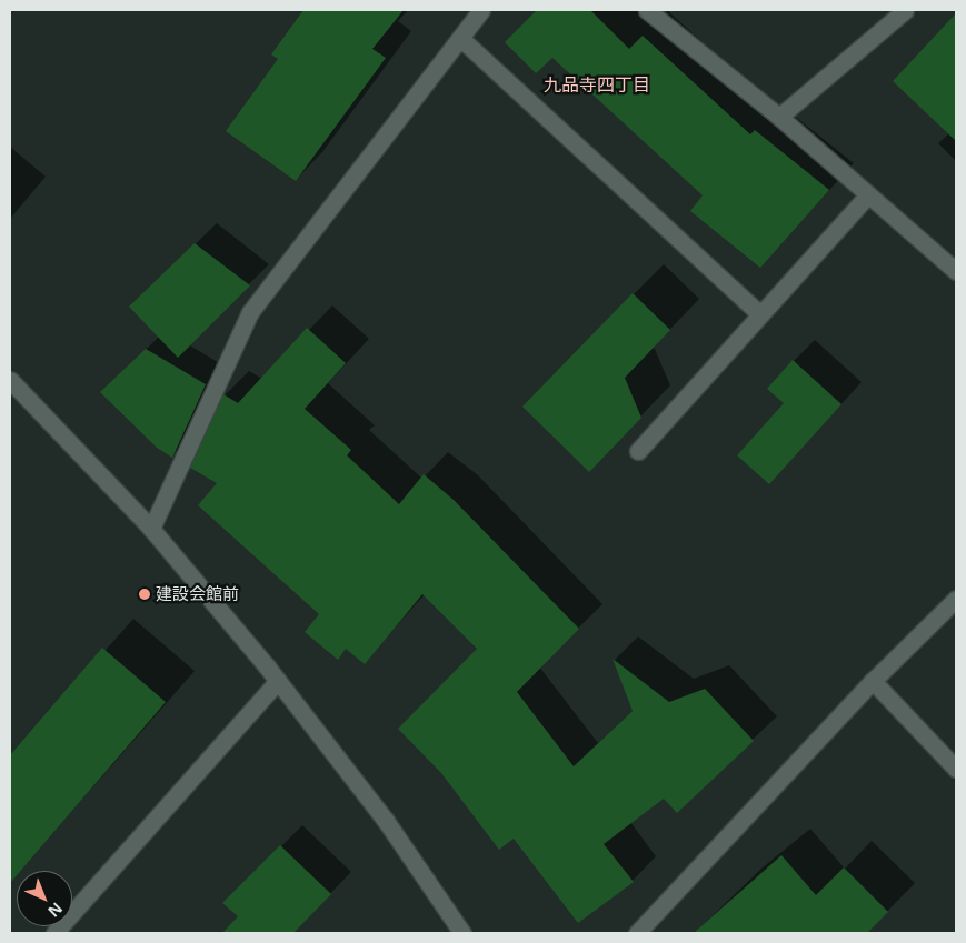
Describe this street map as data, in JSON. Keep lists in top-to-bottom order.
{
  "districts": ["九品寺四丁目"],
  "places": ["建設会館前"],
  "north": "bottom right"
}
